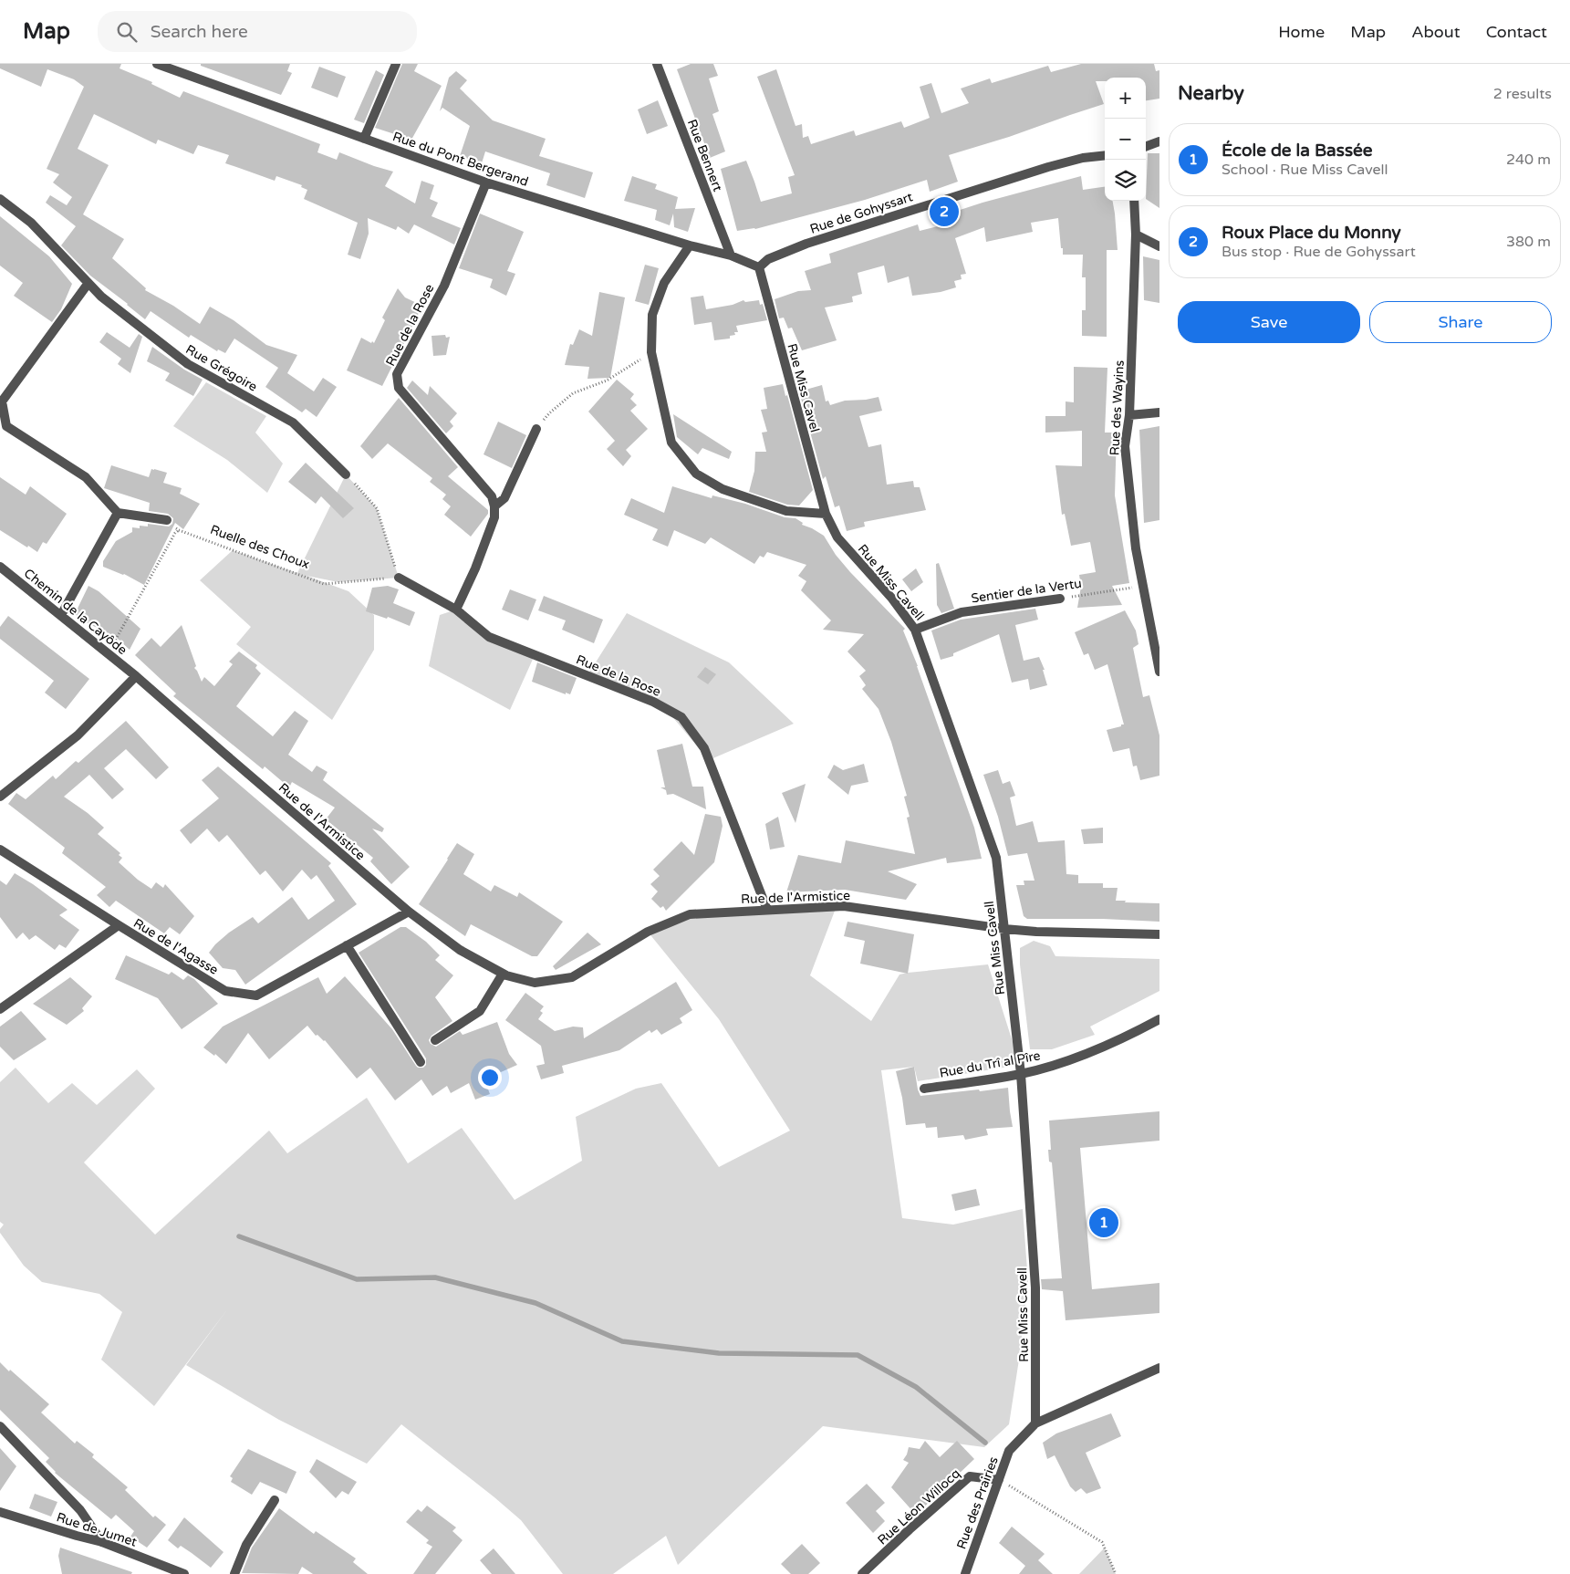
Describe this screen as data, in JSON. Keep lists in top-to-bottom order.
{
  "streets": {
    "street": [
      "Rue Bennert",
      "Rue du Pont Bergerand",
      "Rue de Gohyssart",
      "Rue de la Rose",
      "Rue Grégoire",
      "Rue Miss Cavel",
      "Rue des Wayins",
      "Rue Miss Cavell",
      "Sentier de la Vertu",
      "Chemin de la Cayôde",
      "Rue de l'Armistice",
      "Rue de l'Agasse",
      "Rue du Trî al Pîre",
      "Rue des Prairies",
      "Rue Léon Willocq",
      "Rue de Jumet"
    ],
    "path": ["Ruelle des Choux"]
  },
  "crossings": [
    ["Rue Bennert", "Rue du Pont Bergerand"],
    ["Rue du Pont Bergerand", "Rue de Gohyssart"],
    ["Rue du Pont Bergerand", "Rue de la Rose"],
    ["Rue du Pont Bergerand", "Rue Miss Cavel"],
    ["Rue de Gohyssart", "Rue Miss Cavel"],
    ["Rue de la Rose", "Ruelle des Choux"],
    ["Rue de la Rose", "Rue de l'Armistice"],
    ["Rue Miss Cavel", "Rue Miss Cavell"],
    ["Rue des Wayins", "Sentier de la Vertu"],
    ["Rue Miss Cavell", "Sentier de la Vertu"],
    ["Rue Miss Cavell", "Rue de l'Armistice"],
    ["Rue Miss Cavell", "Rue du Trî al Pîre"],
    ["Rue Miss Cavell", "Rue des Prairies"],
    ["Chemin de la Cayôde", "Rue de l'Armistice"],
    ["Rue de l'Armistice", "Rue de l'Agasse"],
    ["Rue des Prairies", "Rue Léon Willocq"]
  ],
  "page": {
    "header": "Map",
    "search": "Search here",
    "nav": [
      "Home",
      "Map",
      "About",
      "Contact"
    ],
    "heading": ["Nearby", "2 results"],
    "map_buttons": ["+", "−"],
    "list": [
      {
        "mark": "1",
        "name": "École de la Bassée",
        "note": "School · Rue Miss Cavell",
        "value": "240 m"
      },
      {
        "mark": "2",
        "name": "Roux Place du Monny",
        "note": "Bus stop · Rue de Gohyssart",
        "value": "380 m"
      }
    ],
    "pins": ["2", "1"],
    "buttons": ["Save", "Share"]
  }
}
